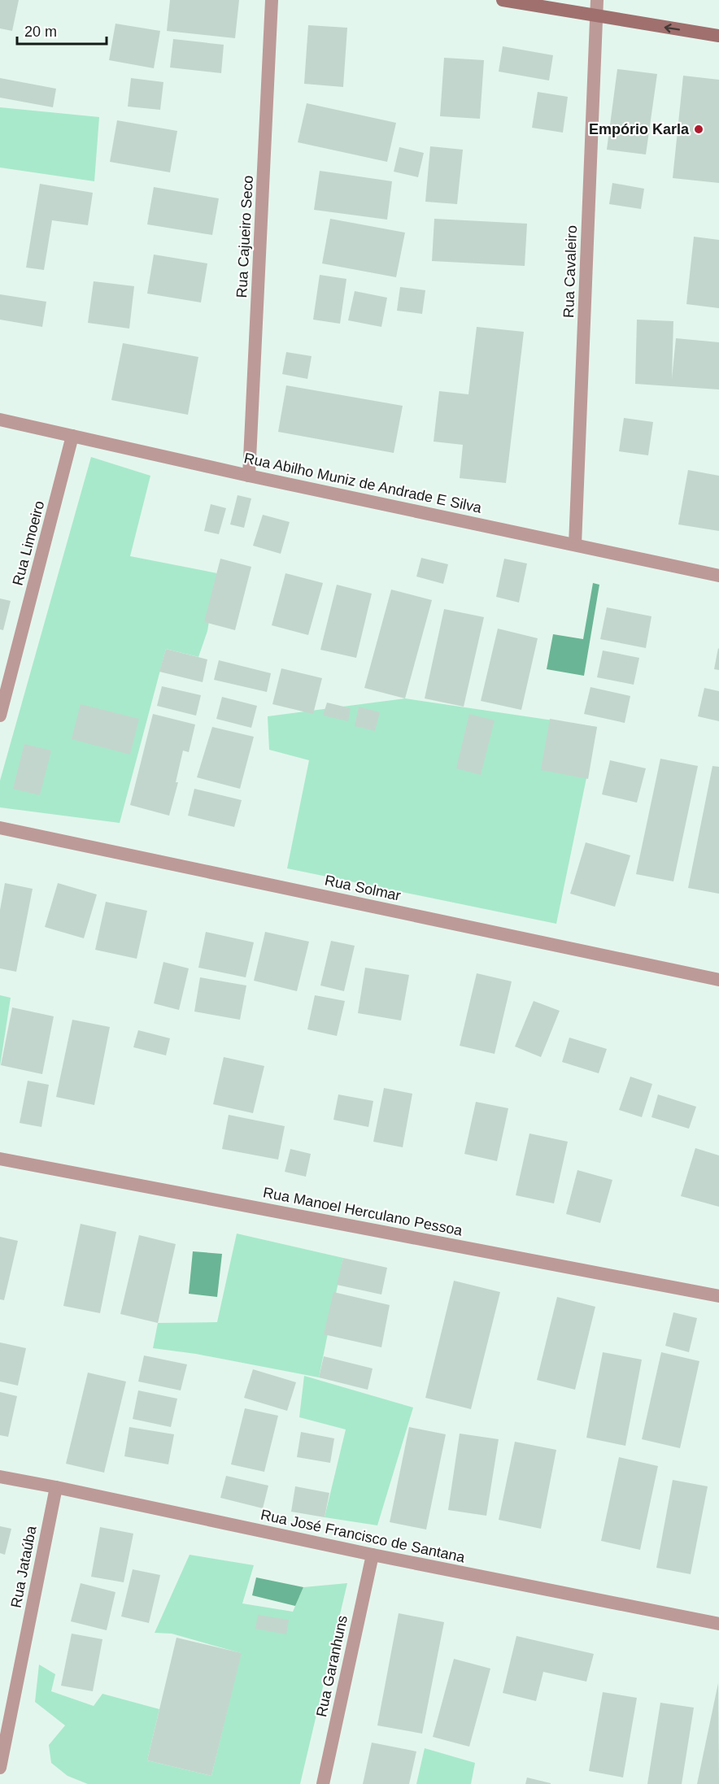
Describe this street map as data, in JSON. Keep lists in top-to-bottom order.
{
  "streets": {
    "street": [
      "Rua Cajueiro Seco",
      "Rua Cavaleiro",
      "Rua Abilho Muniz de Andrade E Silva",
      "Rua Limoeiro",
      "Rua Solmar",
      "Rua Manoel Herculano Pessoa",
      "Rua José Francisco de Santana",
      "Rua Jataúba",
      "Rua Garanhuns"
    ]
  },
  "crossings": [
    ["Rua Cajueiro Seco", "Rua Abilho Muniz de Andrade E Silva"],
    ["Rua Cavaleiro", "Rua Abilho Muniz de Andrade E Silva"],
    ["Rua Abilho Muniz de Andrade E Silva", "Rua Limoeiro"],
    ["Rua José Francisco de Santana", "Rua Jataúba"],
    ["Rua José Francisco de Santana", "Rua Garanhuns"]
  ],
  "places": ["Empório Karla"],
  "scale_bar": "20 m"
}
